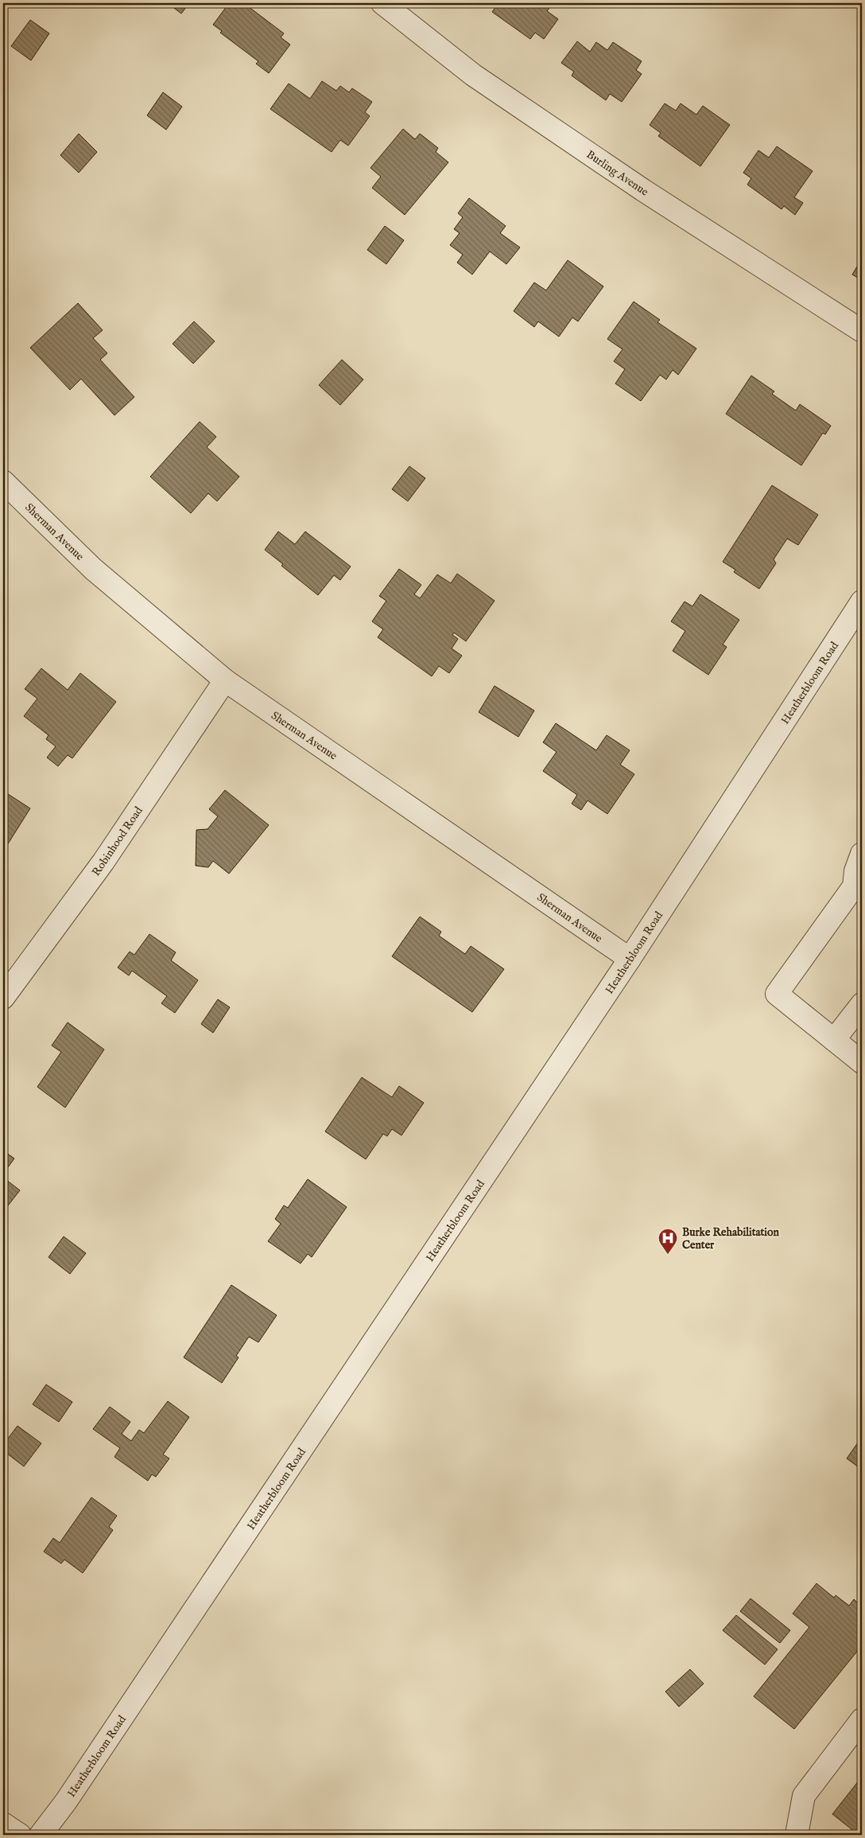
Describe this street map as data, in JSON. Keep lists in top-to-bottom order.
{
  "streets": {
    "street": [
      "Burling Avenue",
      "Sherman Avenue",
      "Heatherbloom Road",
      "Robinhood Road"
    ]
  },
  "crossings": [
    ["Sherman Avenue", "Heatherbloom Road"],
    ["Sherman Avenue", "Robinhood Road"]
  ],
  "places": {
    "hospital": ["Burke Rehabilitation Center"]
  }
}
